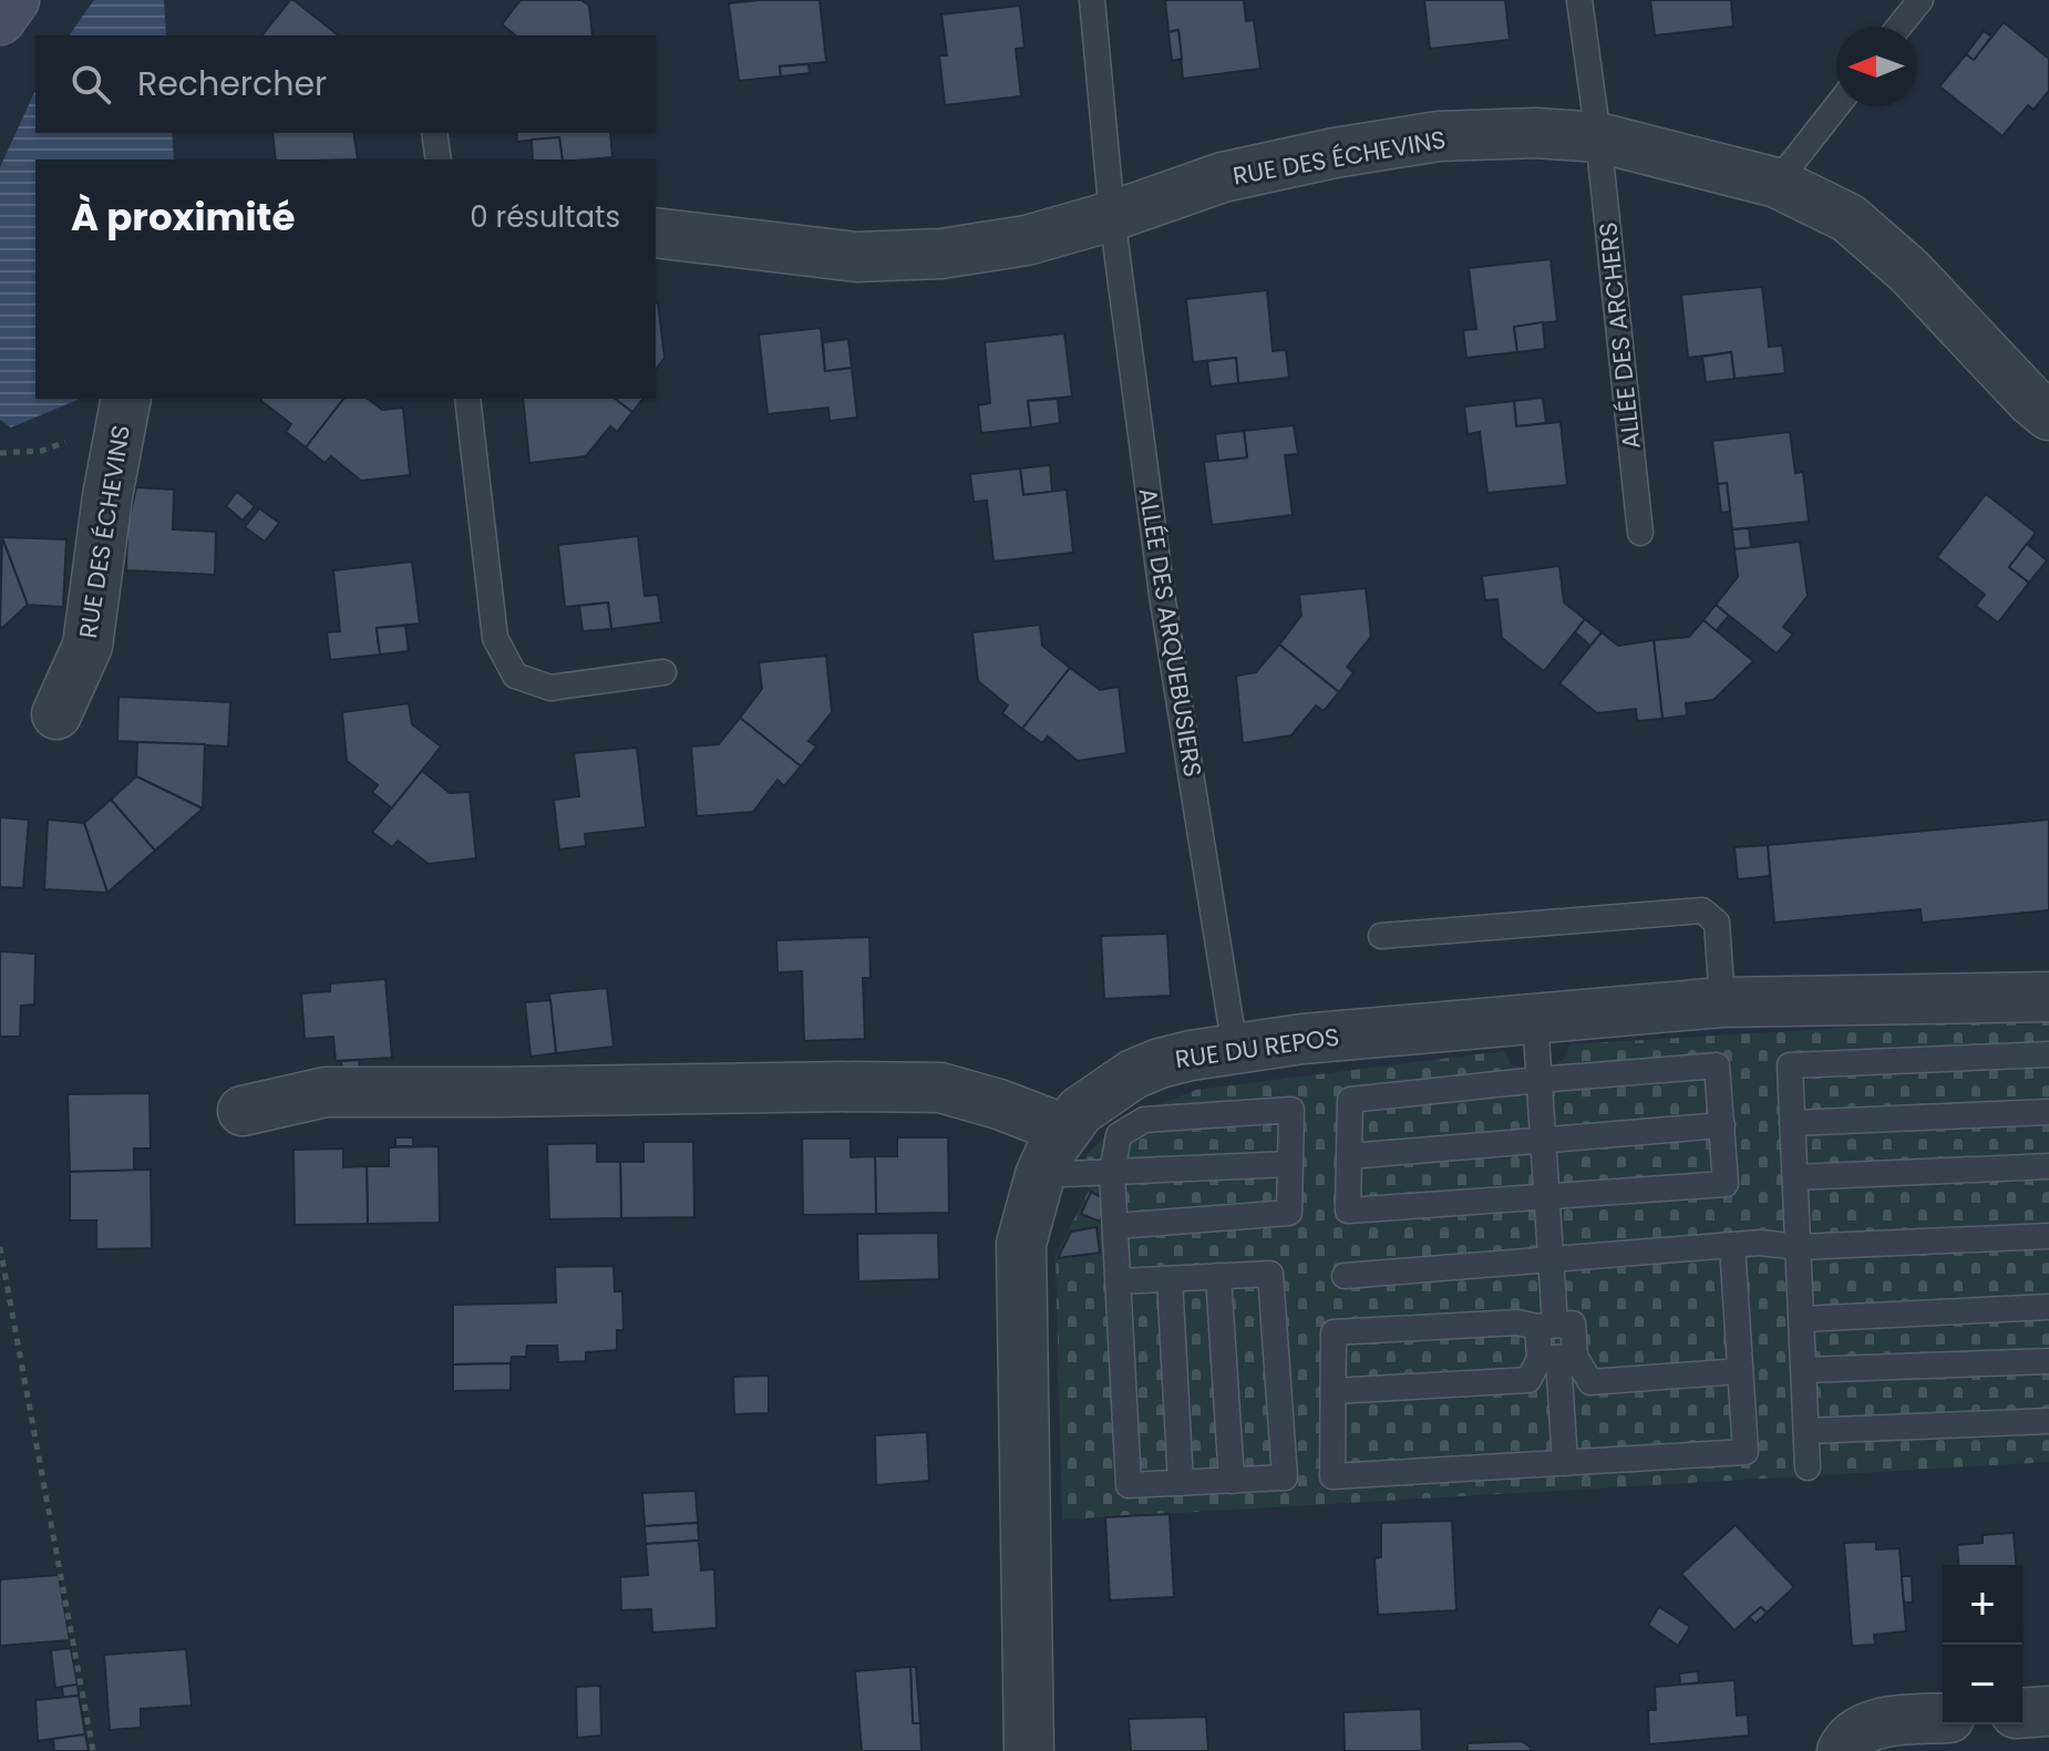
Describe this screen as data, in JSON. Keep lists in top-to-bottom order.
{
  "streets": {
    "street": ["RUE DES ÉCHEVINS", "RUE DU REPOS"],
    "lane": ["ALLÉE DES ARCHERS", "ALLÉE DES ARQUEBUSIERS"]
  },
  "crossings": [
    ["RUE DES ÉCHEVINS", "ALLÉE DES ARCHERS"],
    ["RUE DES ÉCHEVINS", "ALLÉE DES ARQUEBUSIERS"],
    ["ALLÉE DES ARQUEBUSIERS", "RUE DU REPOS"]
  ],
  "north": "left",
  "page": {
    "search": "Rechercher",
    "heading": ["À proximité", "0 résultats"],
    "map_buttons": ["+", "−"]
  }
}
